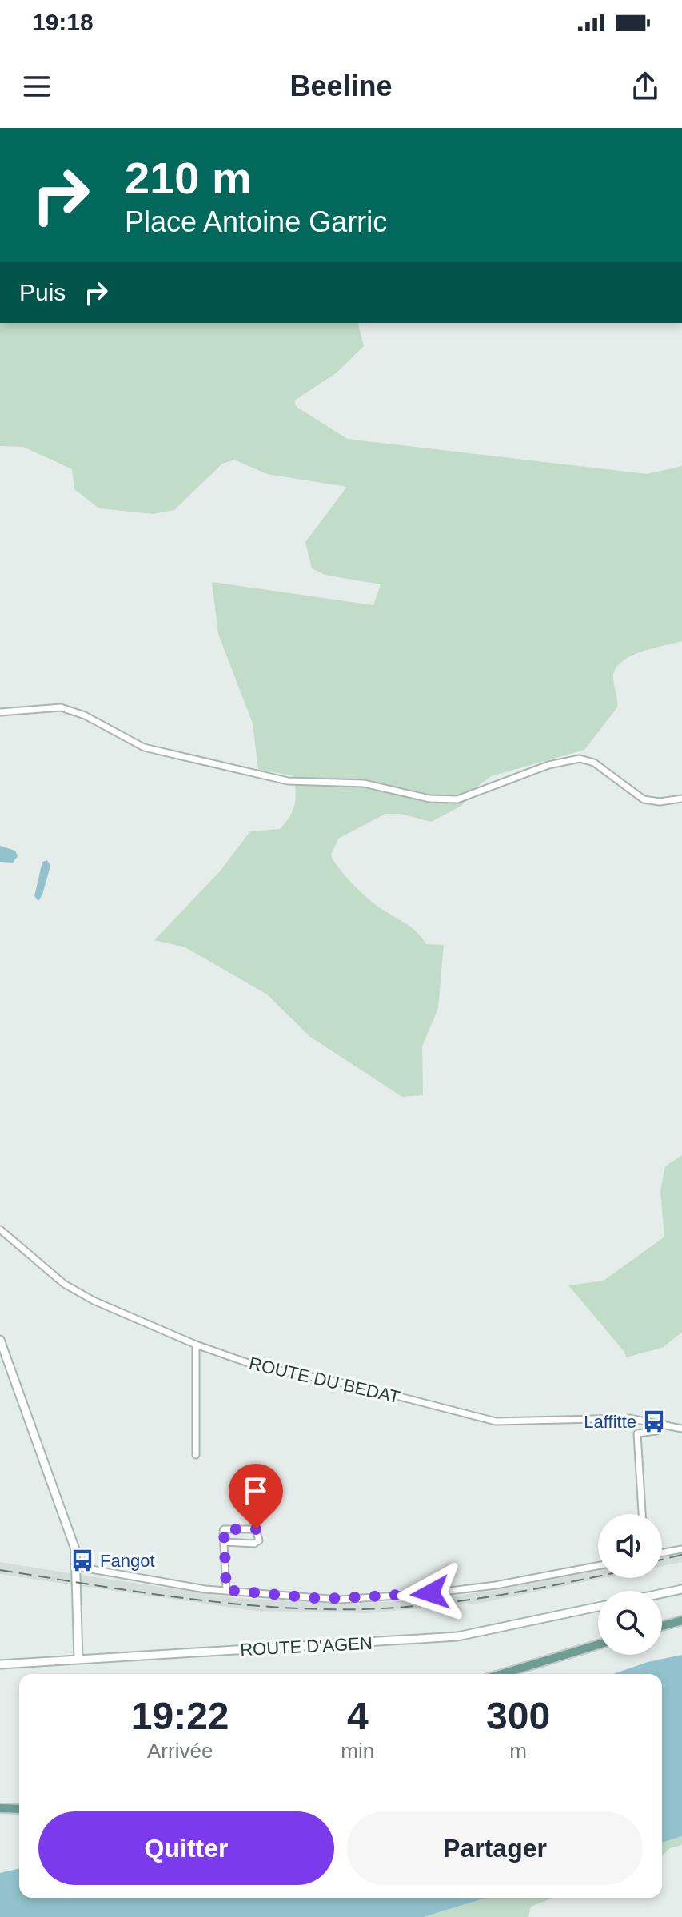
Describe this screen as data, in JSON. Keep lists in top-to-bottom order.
{
  "streets": {
    "main road": ["ROUTE D'AGEN"],
    "street": ["ROUTE DU BEDAT"]
  },
  "places": {
    "bus stop": ["Laffitte", "Fangot"]
  },
  "page": {
    "status": "19:18",
    "header": "Beeline",
    "turn": ["210 m", "Place Antoine Garric"],
    "then": "Puis",
    "eta": [
      "19:22",
      "Arrivée",
      "4",
      "min",
      "300",
      "m"
    ],
    "buttons": ["Quitter", "Partager"]
  }
}
